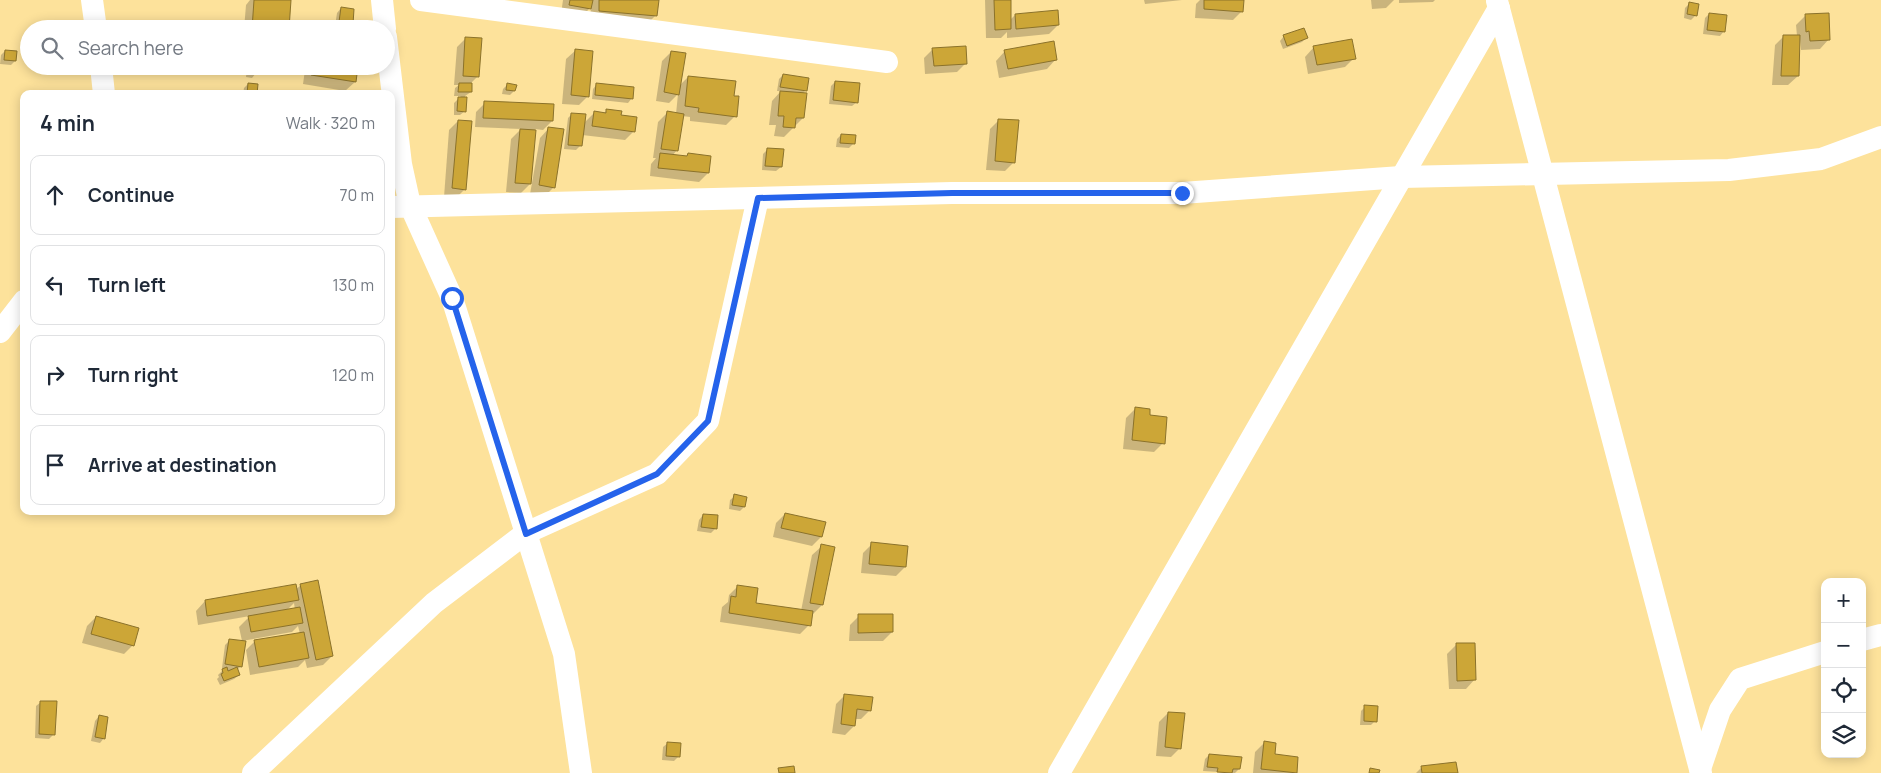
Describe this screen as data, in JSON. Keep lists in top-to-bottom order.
{
  "page": {
    "search": "Search here",
    "heading": ["4 min", "Walk · 320 m"],
    "list": [
      ["Continue", "70 m"],
      ["Turn left", "130 m"],
      ["Turn right", "120 m"],
      "Arrive at destination"
    ],
    "map_buttons": ["+", "−"]
  }
}
